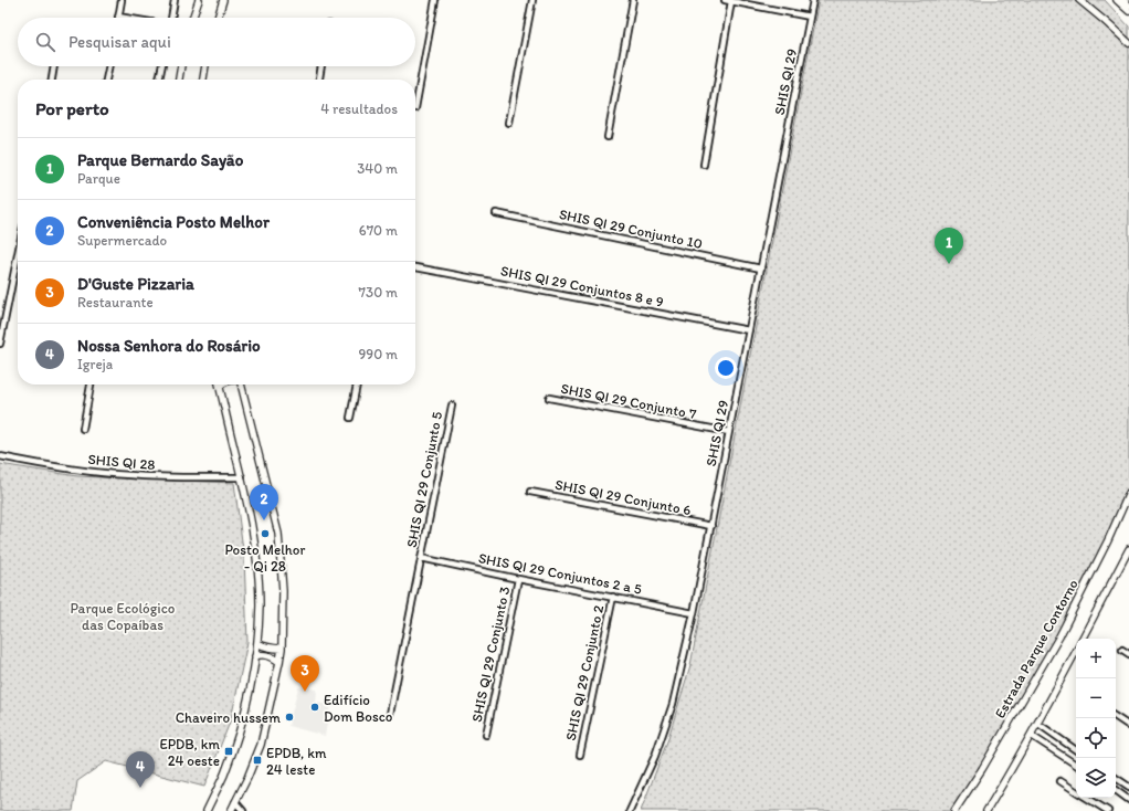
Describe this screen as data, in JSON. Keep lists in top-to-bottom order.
{
  "streets": {
    "main road": ["Estrada Parque Contorno"],
    "street": [
      "SHIS QI 29",
      "SHIS QI 29 Conjunto 10",
      "SHIS QI 29 Conjuntos 8 e 9",
      "SHIS QI 29 Conjunto 7",
      "SHIS QI 28",
      "SHIS QI 29 Conjunto 5",
      "SHIS QI 29 Conjunto 6",
      "SHIS QI 29 Conjuntos 2 a 5",
      "SHIS QI 29 Conjunto 3",
      "SHIS QI 29 Conjunto 2"
    ]
  },
  "crossings": [
    ["SHIS QI 29", "SHIS QI 29 Conjunto 10"],
    ["SHIS QI 29", "SHIS QI 29 Conjuntos 8 e 9"],
    ["SHIS QI 29", "SHIS QI 29 Conjunto 7"],
    ["SHIS QI 29", "SHIS QI 29 Conjunto 6"],
    ["SHIS QI 29", "SHIS QI 29 Conjuntos 2 a 5"],
    ["SHIS QI 29 Conjunto 5", "SHIS QI 29 Conjuntos 2 a 5"],
    ["SHIS QI 29 Conjuntos 2 a 5", "SHIS QI 29 Conjunto 3"],
    ["SHIS QI 29 Conjuntos 2 a 5", "SHIS QI 29 Conjunto 2"]
  ],
  "parks": ["Parque Ecológico das Copaíbas"],
  "places": {
    "other": ["Posto Melhor - Qi 28", "Edifício Dom Bosco", "Chaveiro hussem"],
    "transit": ["EPDB, km 24 oeste", "EPDB, km 24 leste"]
  },
  "page": {
    "search": "Pesquisar aqui",
    "heading": ["Por perto", "4 resultados"],
    "list": [
      {
        "mark": "1",
        "name": "Parque Bernardo Sayão",
        "note": "Parque",
        "value": "340 m"
      },
      {
        "mark": "2",
        "name": "Conveniência Posto Melhor",
        "note": "Supermercado",
        "value": "670 m"
      },
      {
        "mark": "3",
        "name": "D'Guste Pizzaria",
        "note": "Restaurante",
        "value": "730 m"
      },
      {
        "mark": "4",
        "name": "Nossa Senhora do Rosário",
        "note": "Igreja",
        "value": "990 m"
      }
    ],
    "pins": [
      "1",
      "2",
      "3",
      "4"
    ],
    "map_buttons": ["+", "−"]
  }
}
